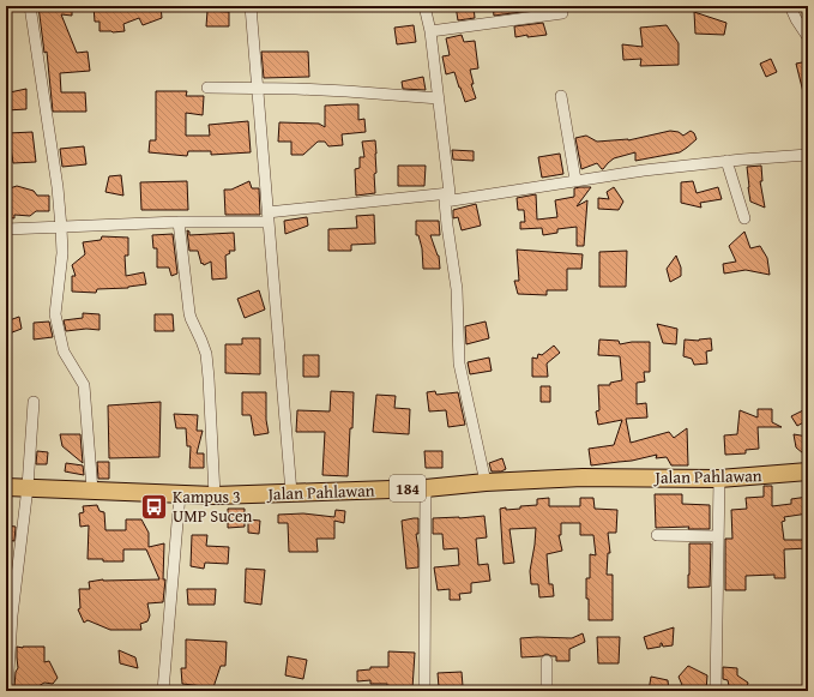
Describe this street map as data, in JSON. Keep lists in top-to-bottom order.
{
  "streets": {
    "main road": ["Jalan Pahlawan", "184"]
  },
  "places": {
    "bus stop": ["Kampus 3 UMP Sucen"]
  }
}
